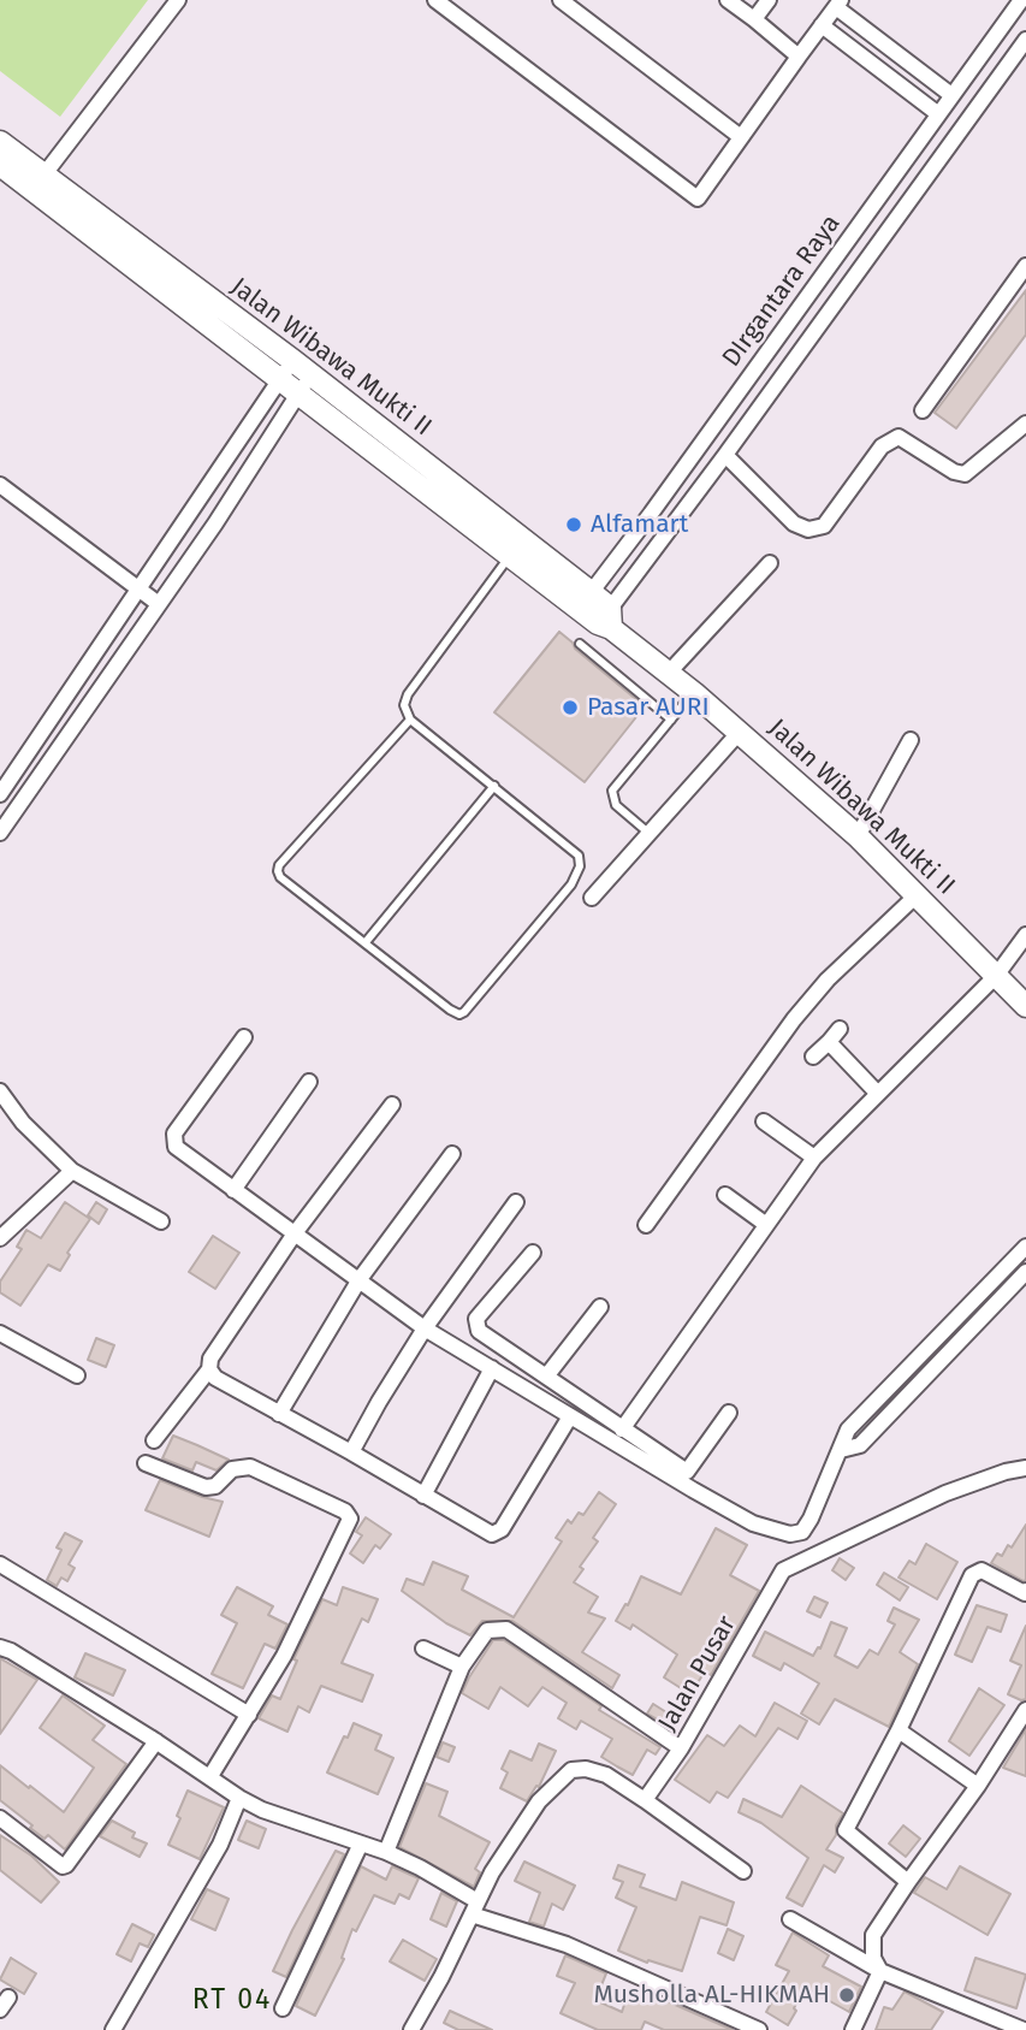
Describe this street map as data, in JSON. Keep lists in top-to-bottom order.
{
  "streets": {
    "main road": ["Jalan Wibawa Mukti II"],
    "street": ["DIrgantara Raya", "Jalan Pusar"]
  },
  "crossings": [
    ["DIrgantara Raya", "Jalan Wibawa Mukti II"]
  ],
  "districts": ["RT 04"],
  "places": ["Alfamart", "Pasar AURI", "Musholla AL-HIKMAH"]
}
